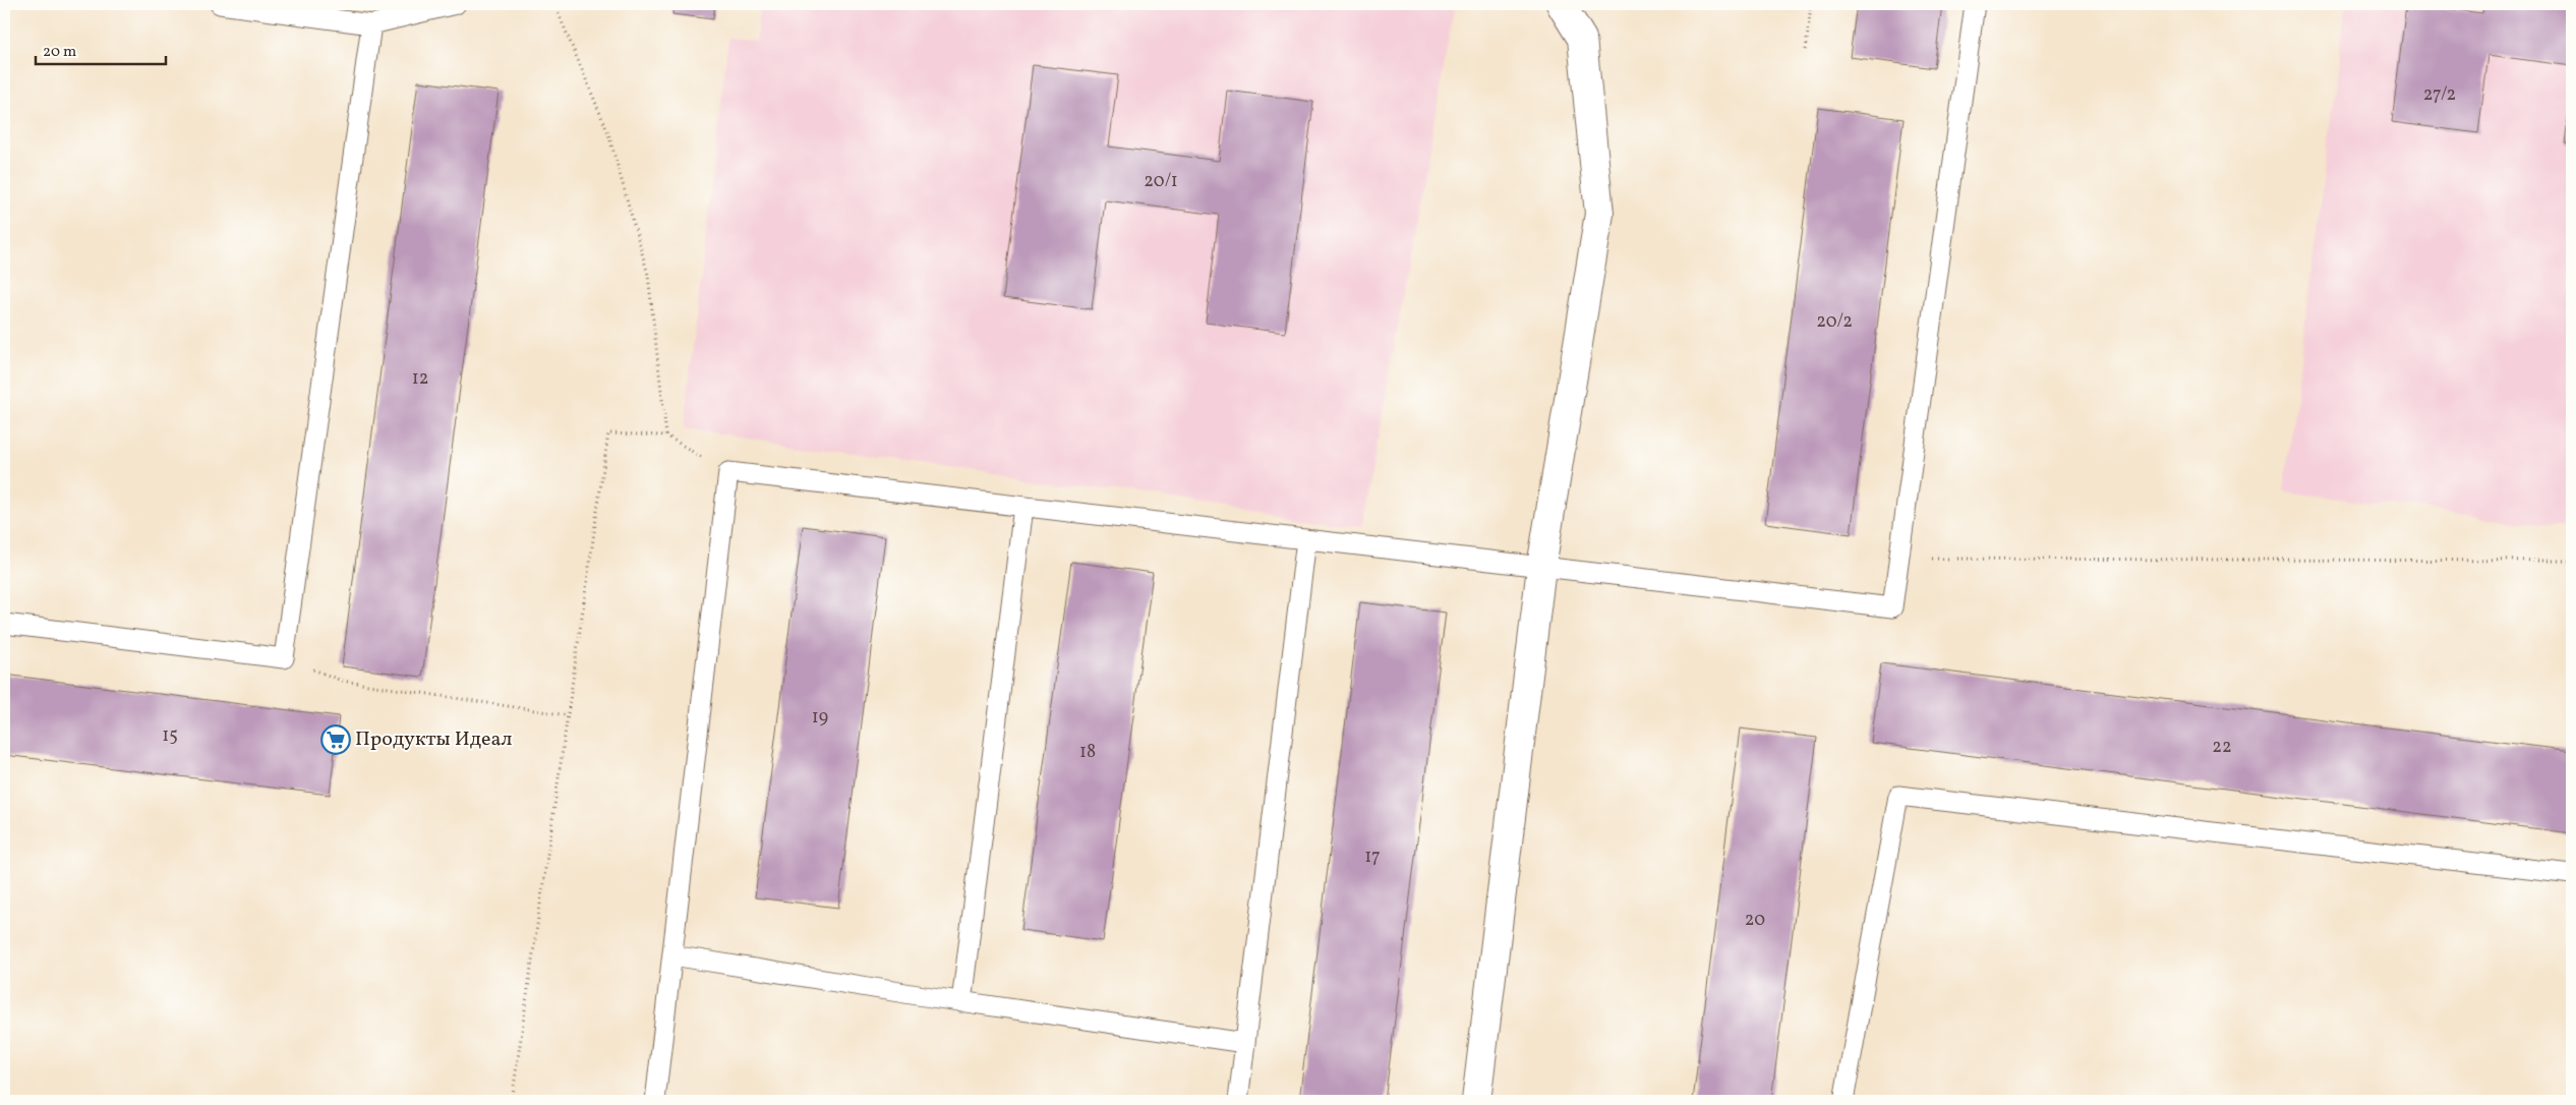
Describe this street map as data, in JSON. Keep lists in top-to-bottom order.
{
  "places": {
    "supermarket": ["Продукты Идеал"]
  },
  "house_numbers": [
    "27/2",
    "20/1",
    "20/2",
    "12",
    "19",
    "15",
    "22",
    "18",
    "17",
    "20"
  ],
  "scale_bar": "20 m"
}
